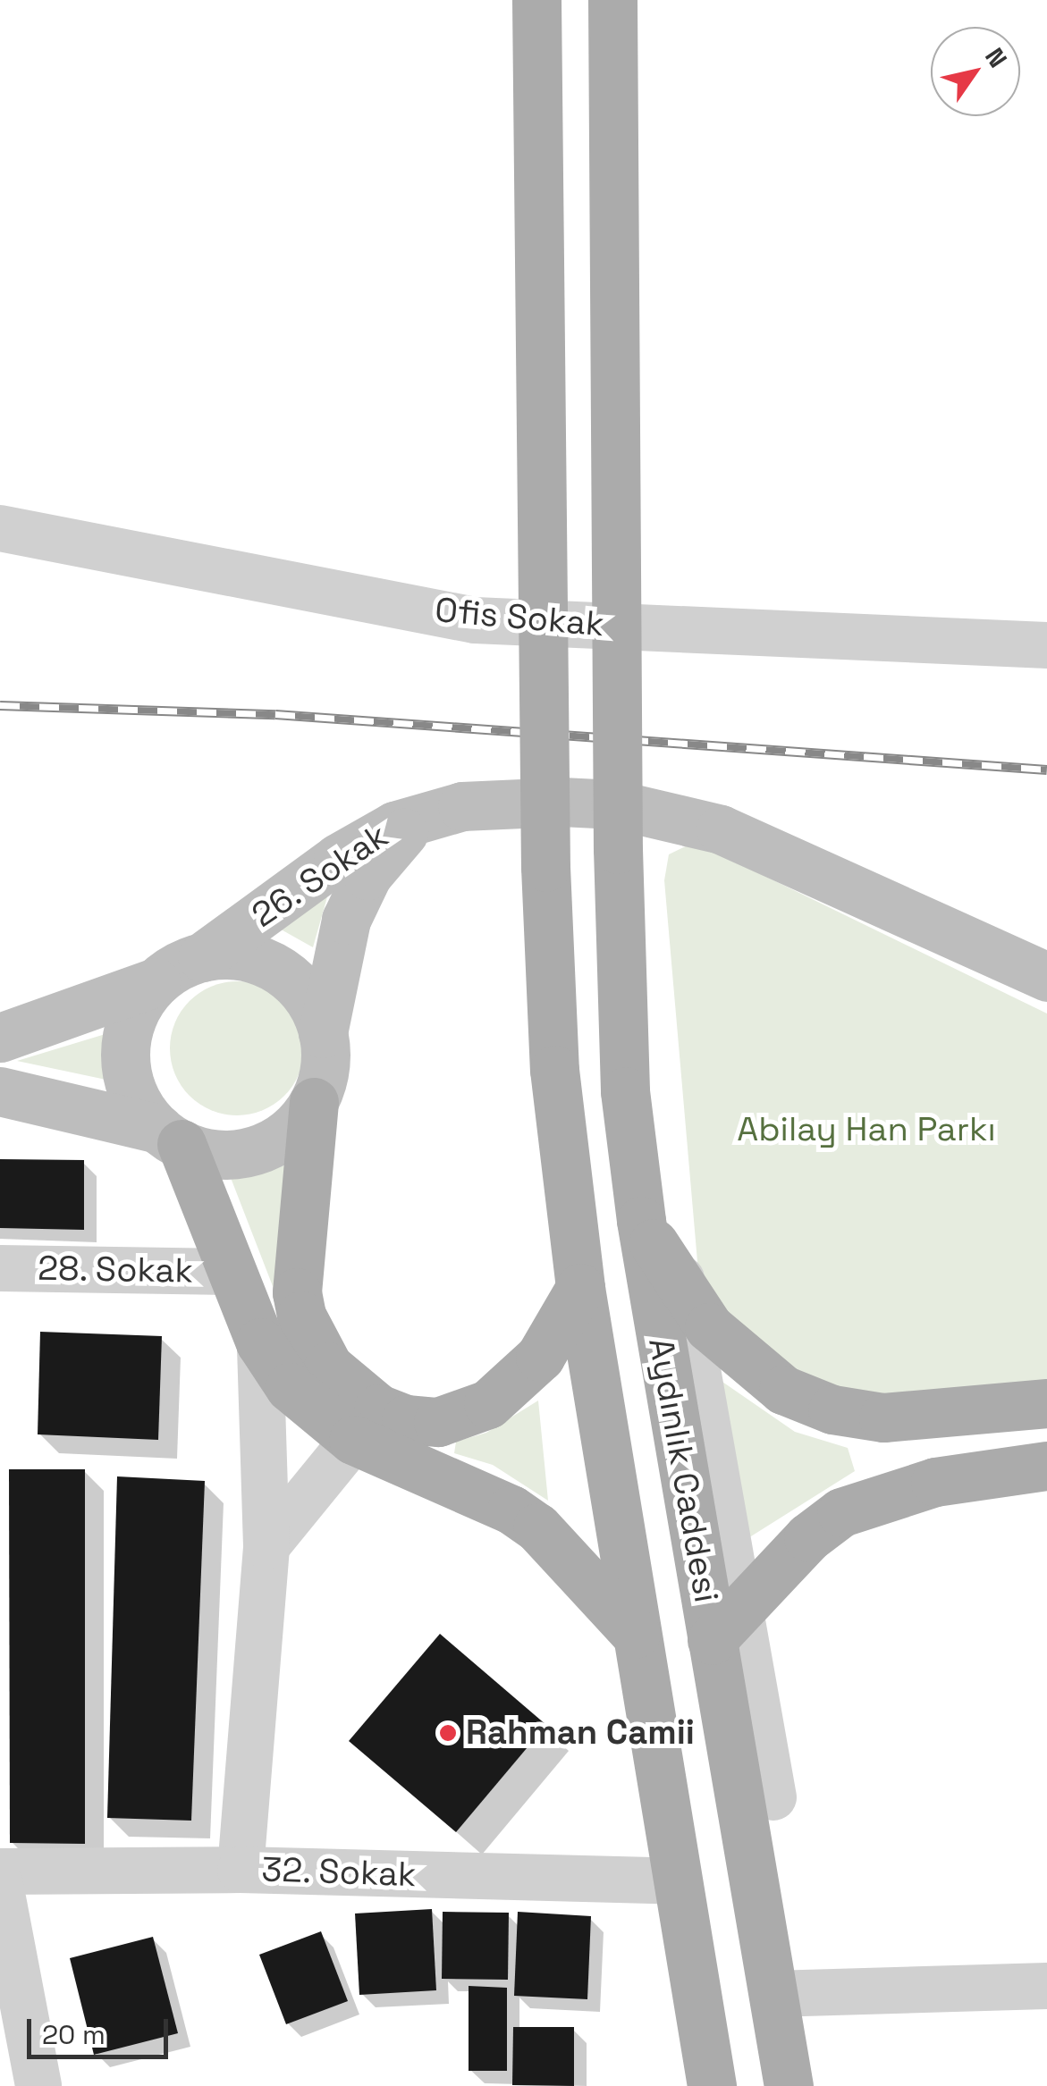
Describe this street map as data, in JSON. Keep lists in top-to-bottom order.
{
  "streets": {
    "main road": ["Aydınlık Caddesi"],
    "street": [
      "Ofis Sokak",
      "26. Sokak",
      "28. Sokak",
      "32. Sokak"
    ]
  },
  "crossings": [
    ["Aydınlık Caddesi", "32. Sokak"]
  ],
  "parks": ["Abilay Han Parkı"],
  "places": ["Rahman Camii"],
  "scale_bar": "20 m",
  "north": "top right"
}
